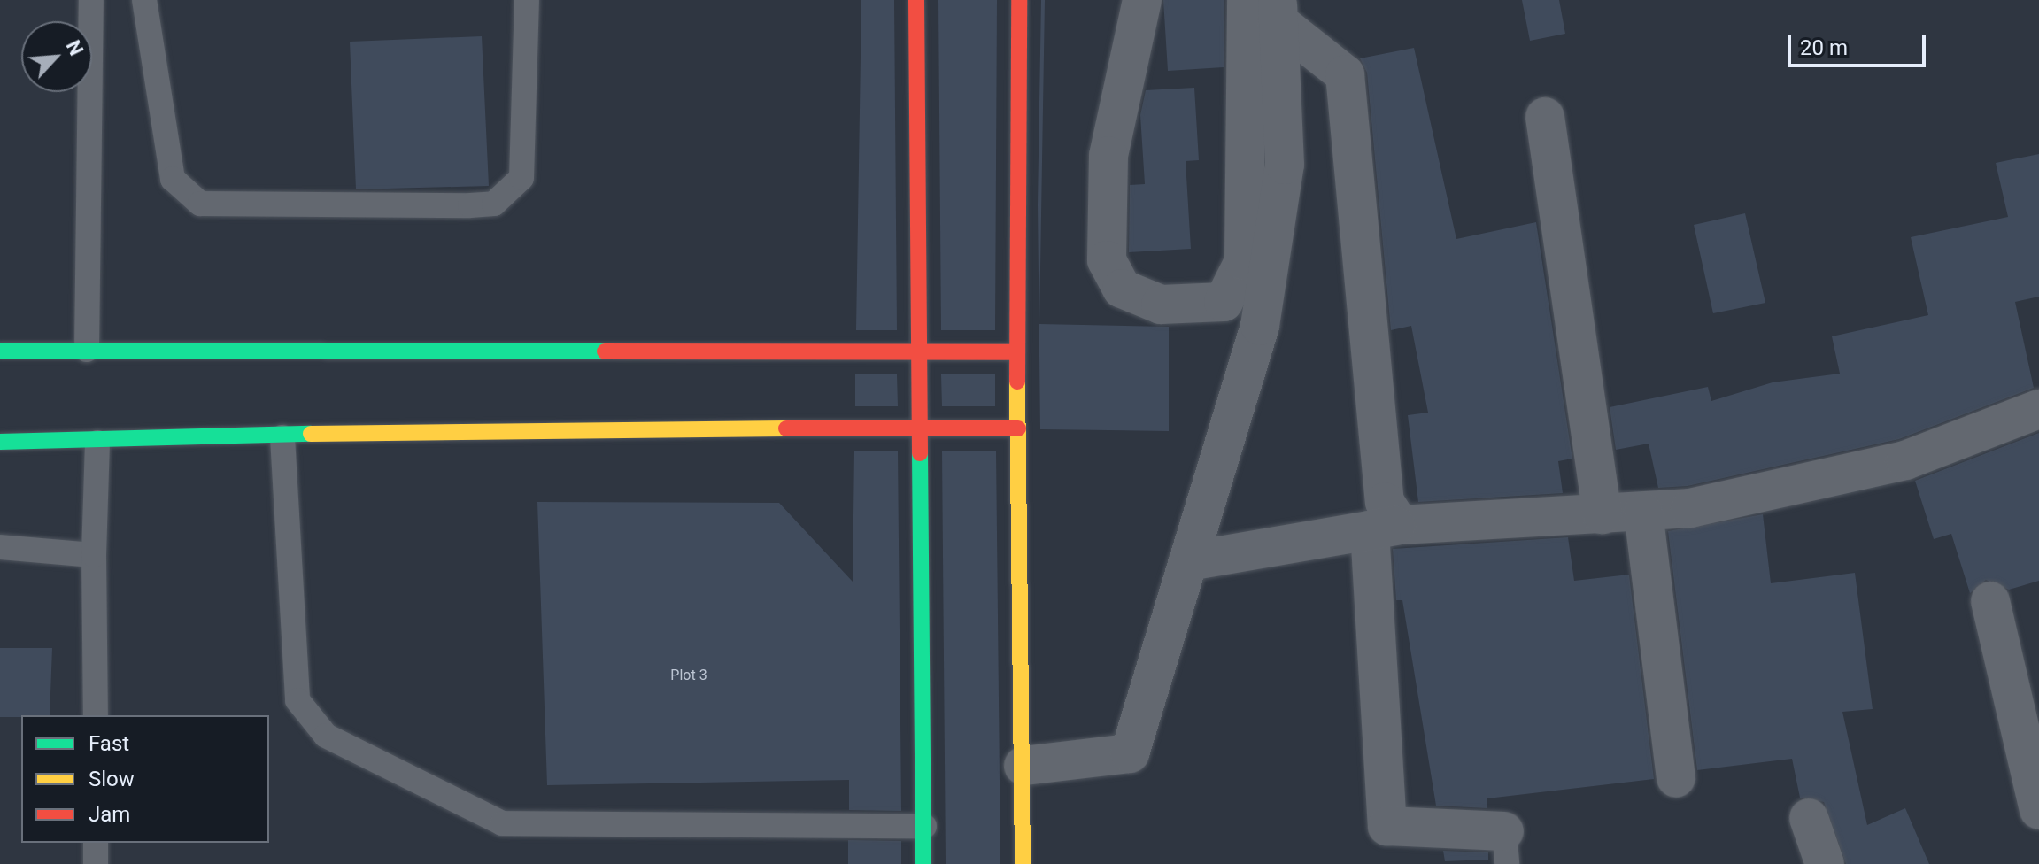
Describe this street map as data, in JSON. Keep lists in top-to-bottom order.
{
  "house_numbers": ["Plot 3"],
  "legend": ["Fast", "Slow", "Jam"],
  "scale_bar": "20 m",
  "north": "top right"
}
